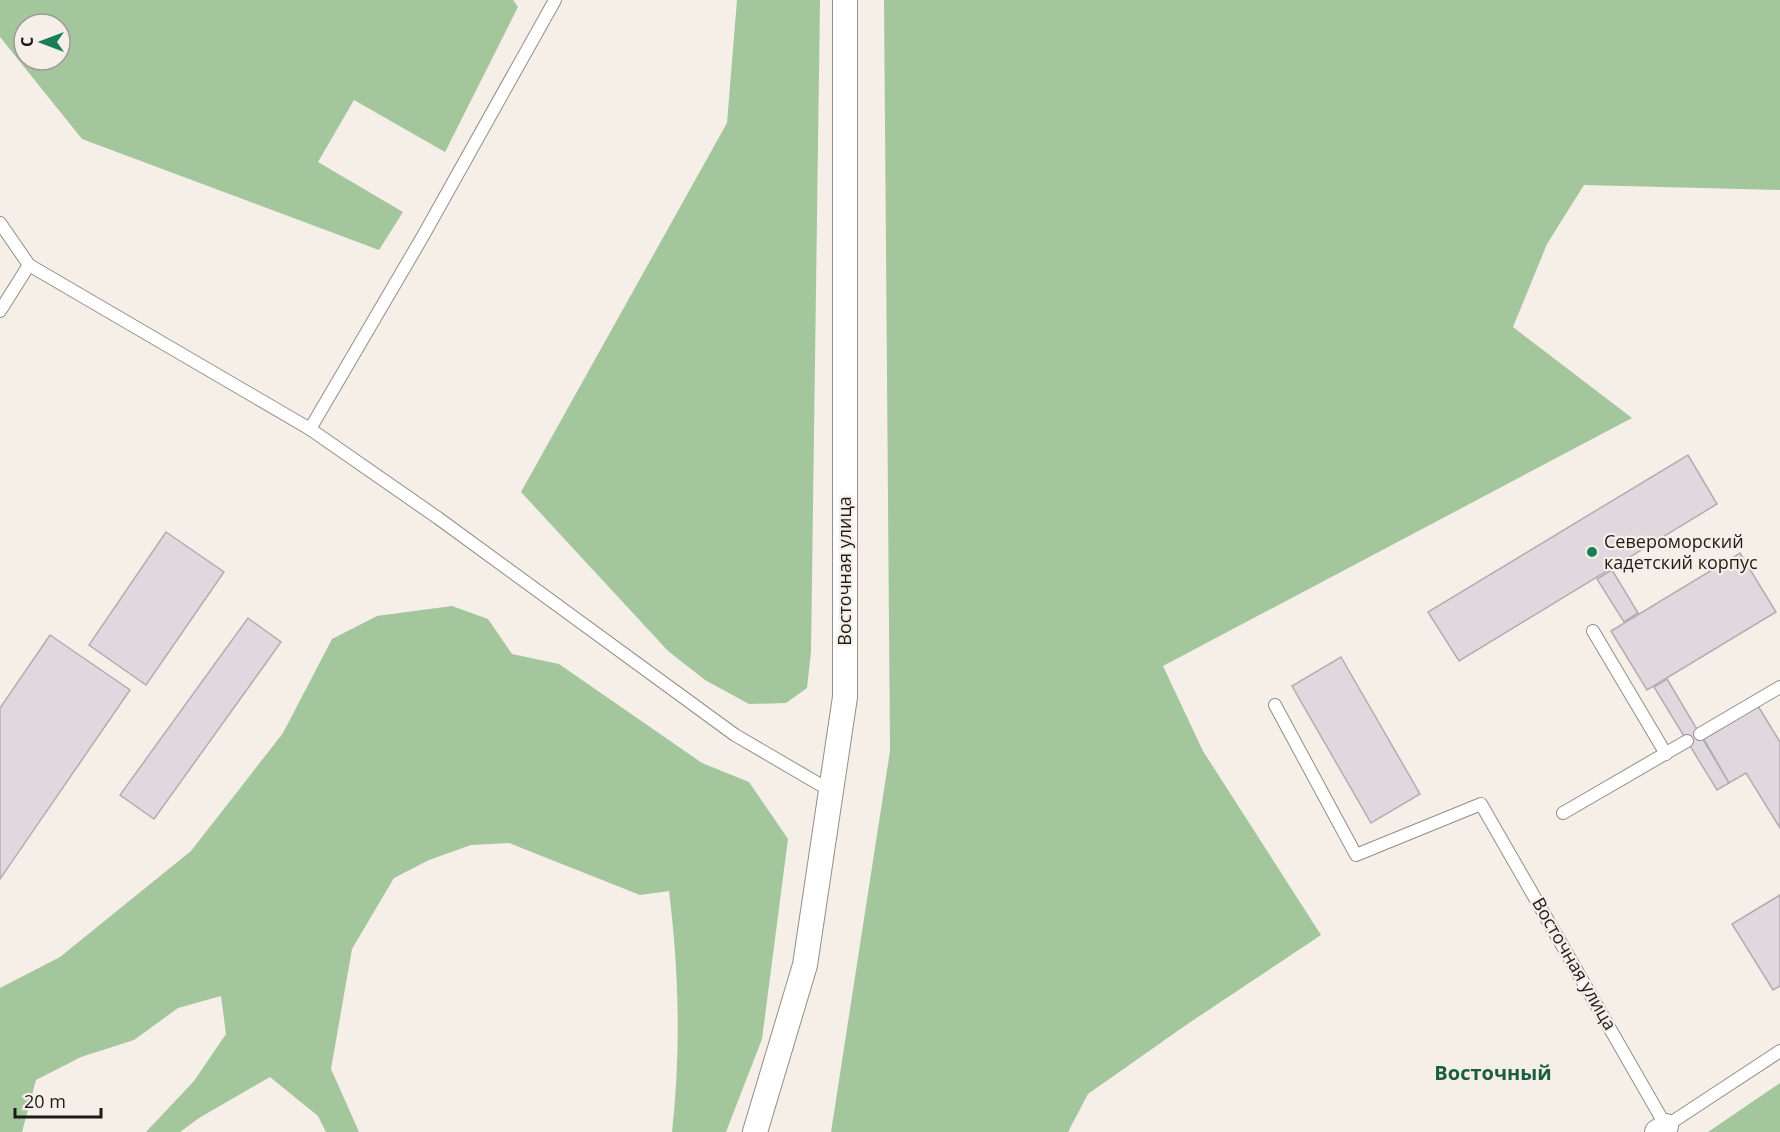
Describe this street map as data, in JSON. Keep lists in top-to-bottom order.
{
  "streets": {
    "street": ["Восточная улица"]
  },
  "districts": ["Восточный"],
  "places": ["Североморский кадетский корпус"],
  "scale_bar": "20 m",
  "north": "left"
}
